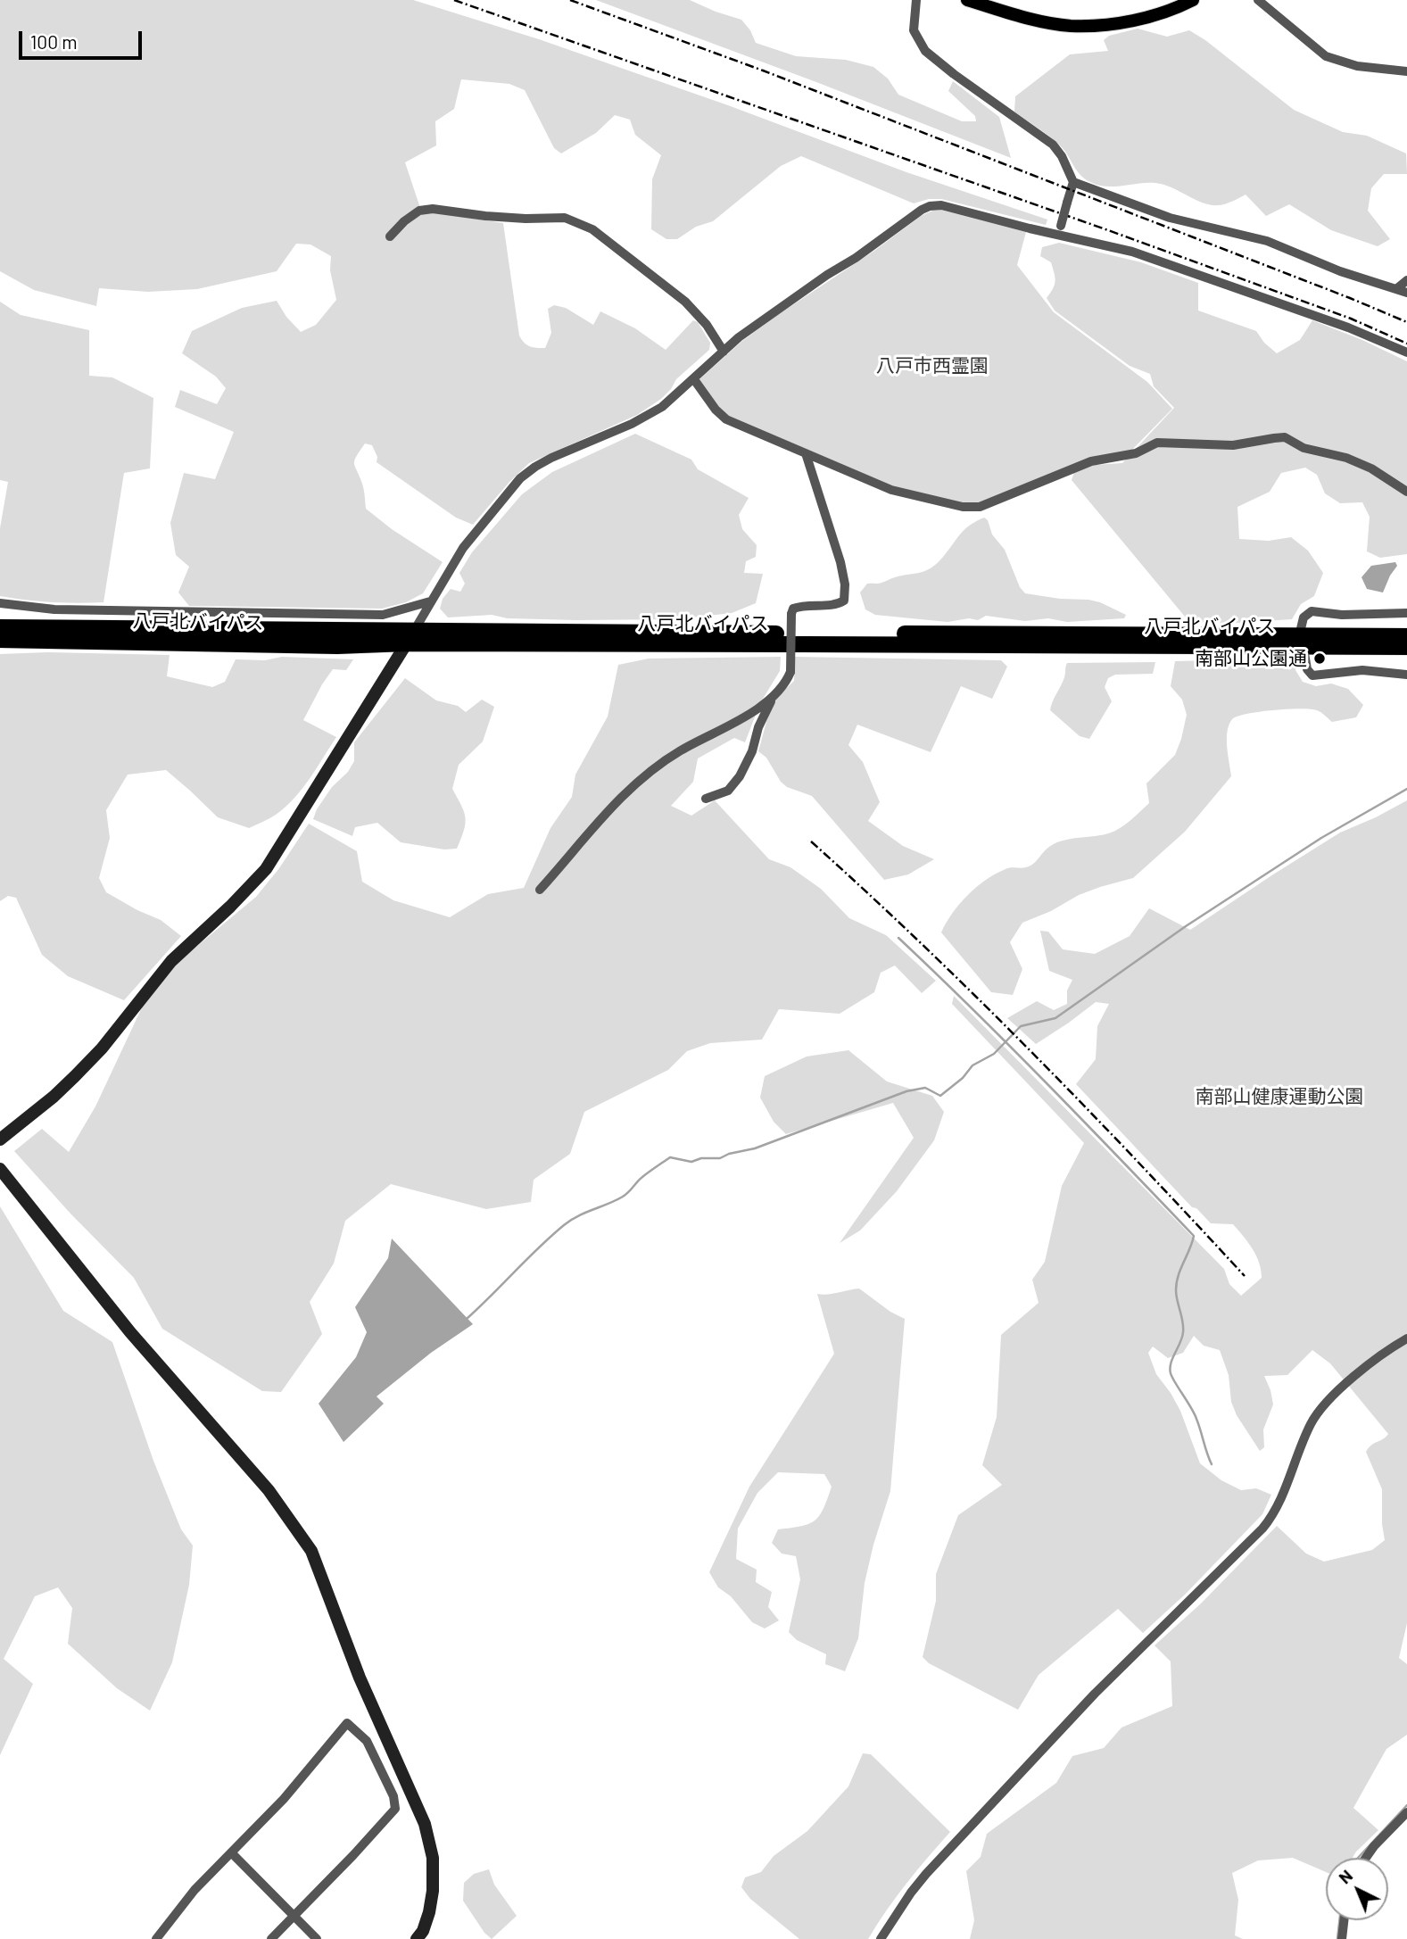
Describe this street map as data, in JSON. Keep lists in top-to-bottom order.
{
  "streets": {
    "highway": ["八戸北バイパス"]
  },
  "parks": ["八戸市西霊園", "南部山健康運動公園"],
  "places": ["南部山公園通"],
  "scale_bar": "100 m",
  "north": "top left"
}
